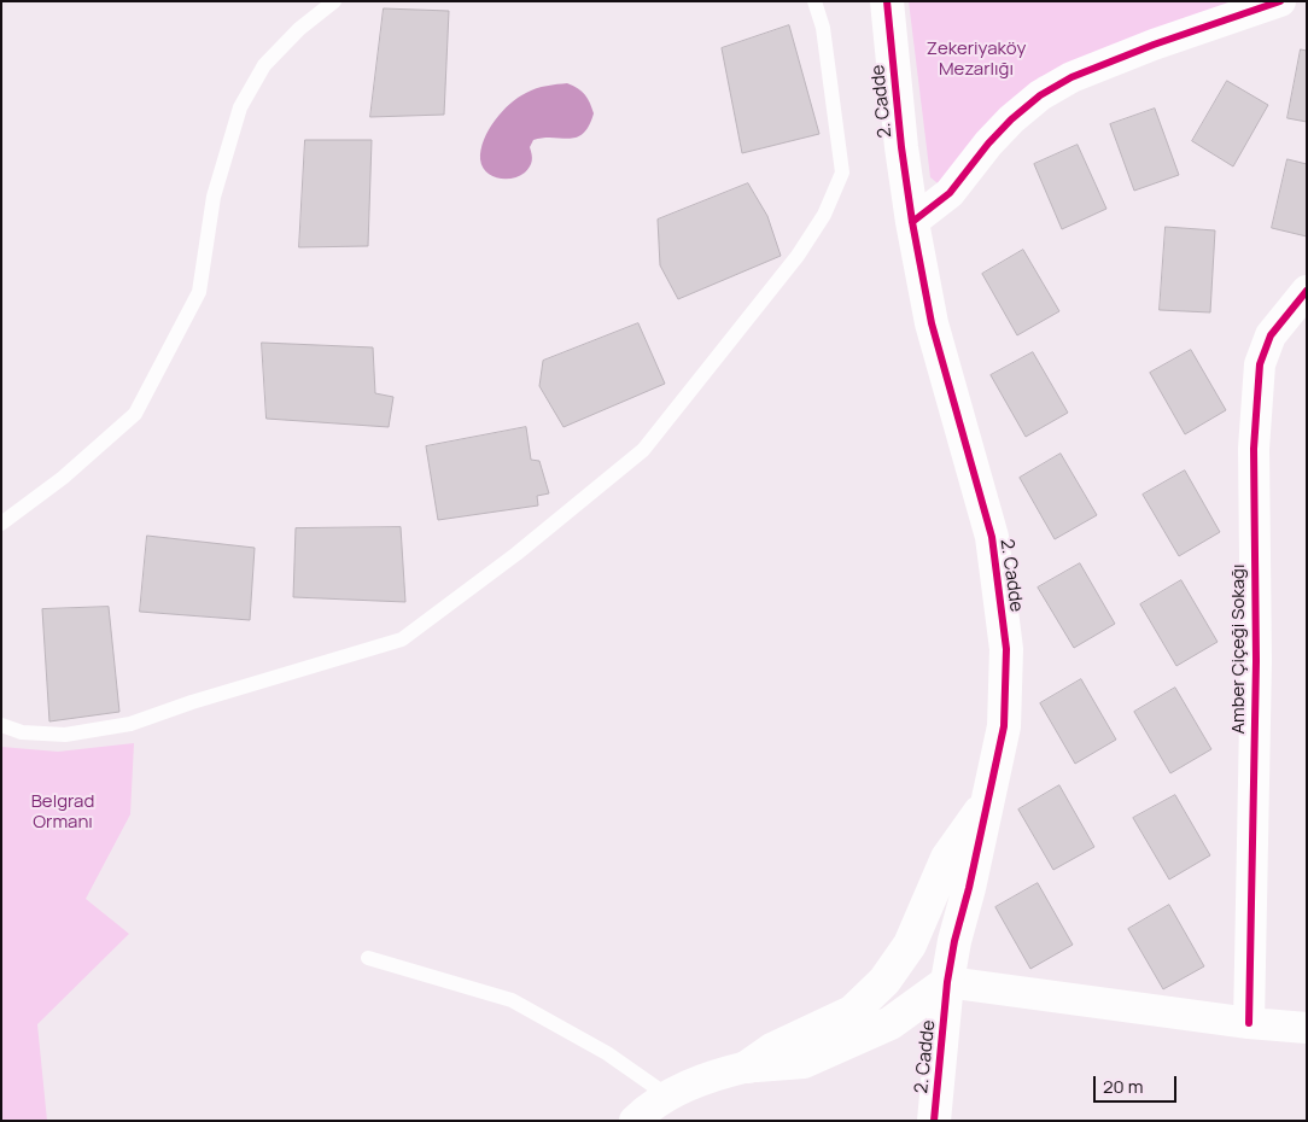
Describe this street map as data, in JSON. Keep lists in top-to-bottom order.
{
  "streets": {
    "street": ["2. Cadde", "Amber Çiçeği Sokağı"]
  },
  "parks": ["Zekeriyaköy Mezarlığı", "Belgrad Ormanı"],
  "scale_bar": "20 m"
}
